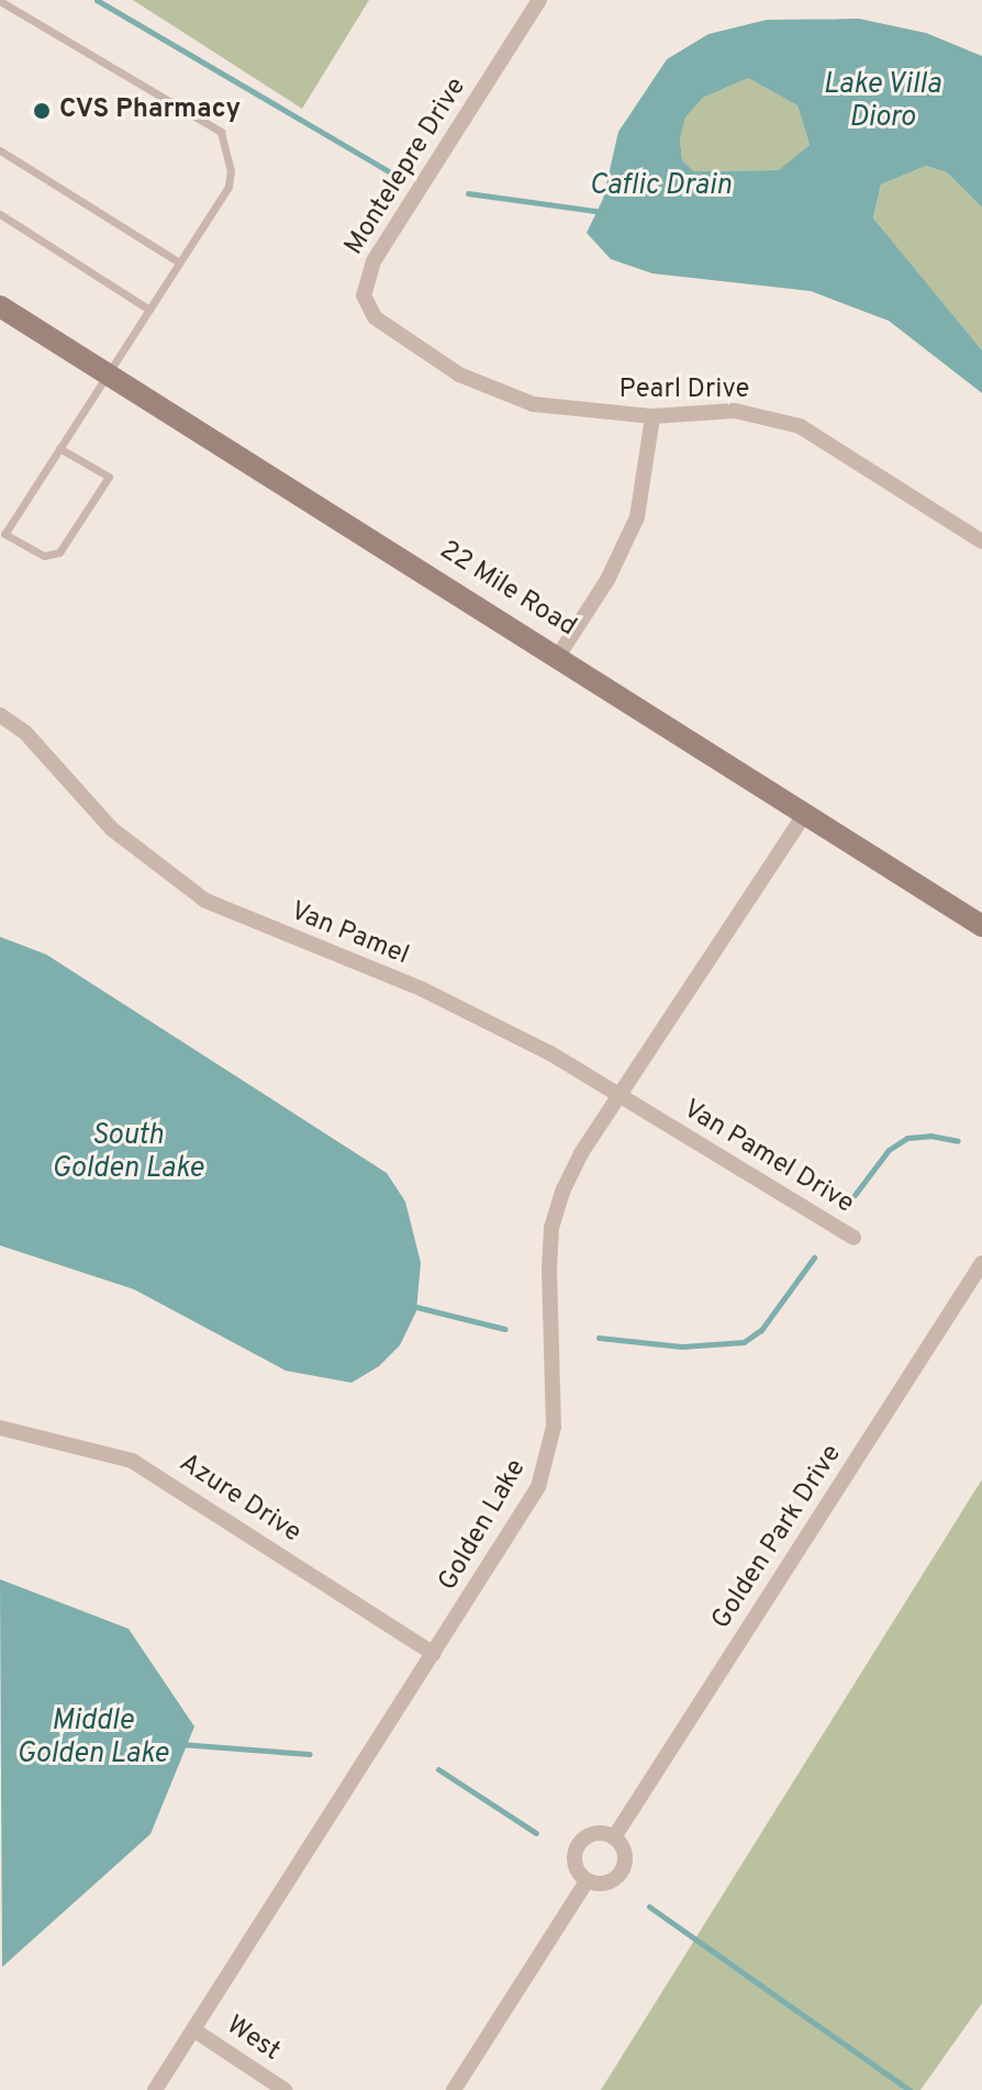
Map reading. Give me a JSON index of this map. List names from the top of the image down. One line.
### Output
{"streets":{"street":["Montelepre Drive","Pearl Drive","22 Mile Road","Van Pamel","Van Pamel Drive","Azure Drive","Golden Lake","Golden Park Drive","West"]},"crossings":[["Montelepre Drive","Pearl Drive"],["22 Mile Road","Golden Lake"],["Van Pamel","Van Pamel Drive"],["Van Pamel","Golden Lake"],["Azure Drive","Golden Lake"],["Golden Lake","West"]],"water":["Lake Villa Dioro","Caflic Drain","South Golden Lake","Middle Golden Lake"],"places":["CVS Pharmacy"]}
